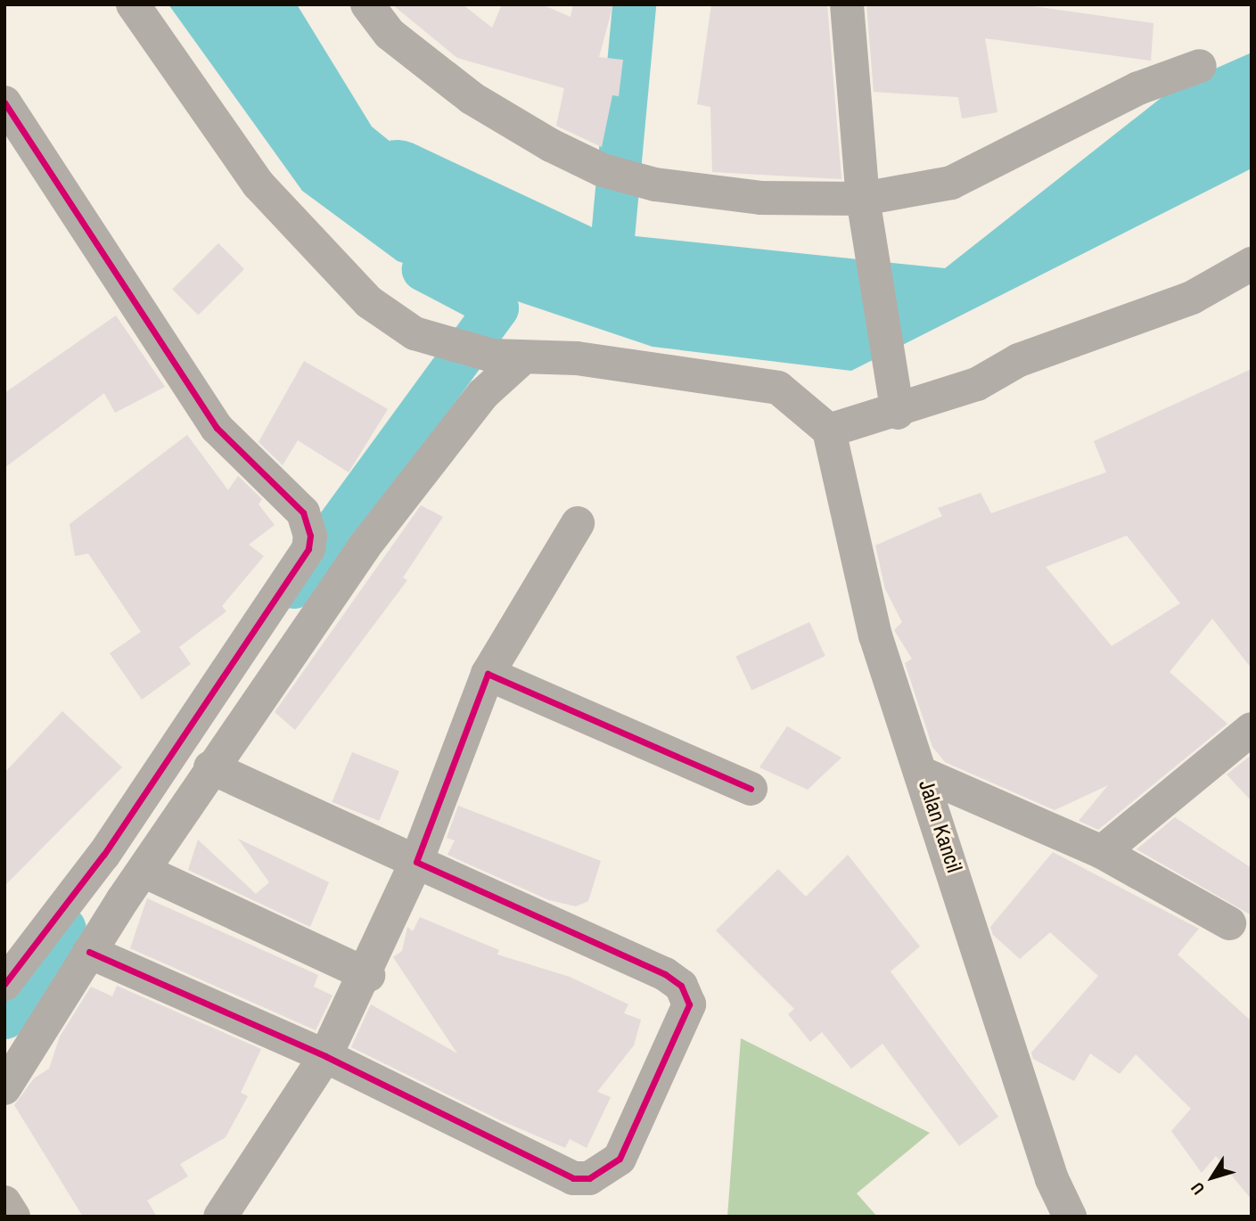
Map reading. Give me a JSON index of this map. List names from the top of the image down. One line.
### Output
{"streets":{"street":["Jalan Kancil"]},"north":"bottom left"}
